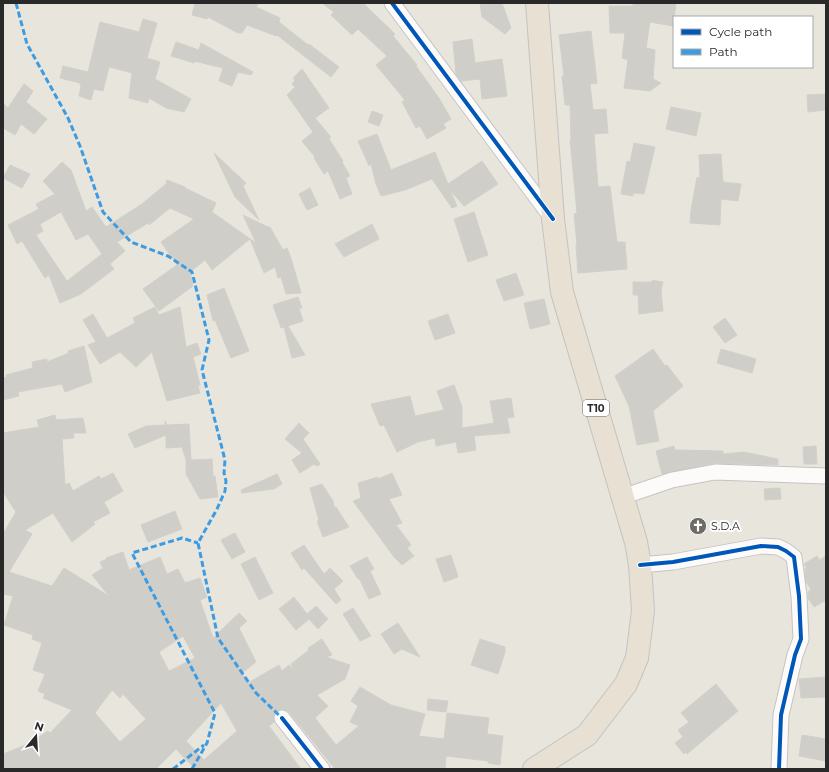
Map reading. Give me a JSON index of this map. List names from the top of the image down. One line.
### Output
{"streets":{"highway":["T10"]},"places":{"church":["S.D.A"]},"legend":["Cycle path","Path"],"north":"top"}
